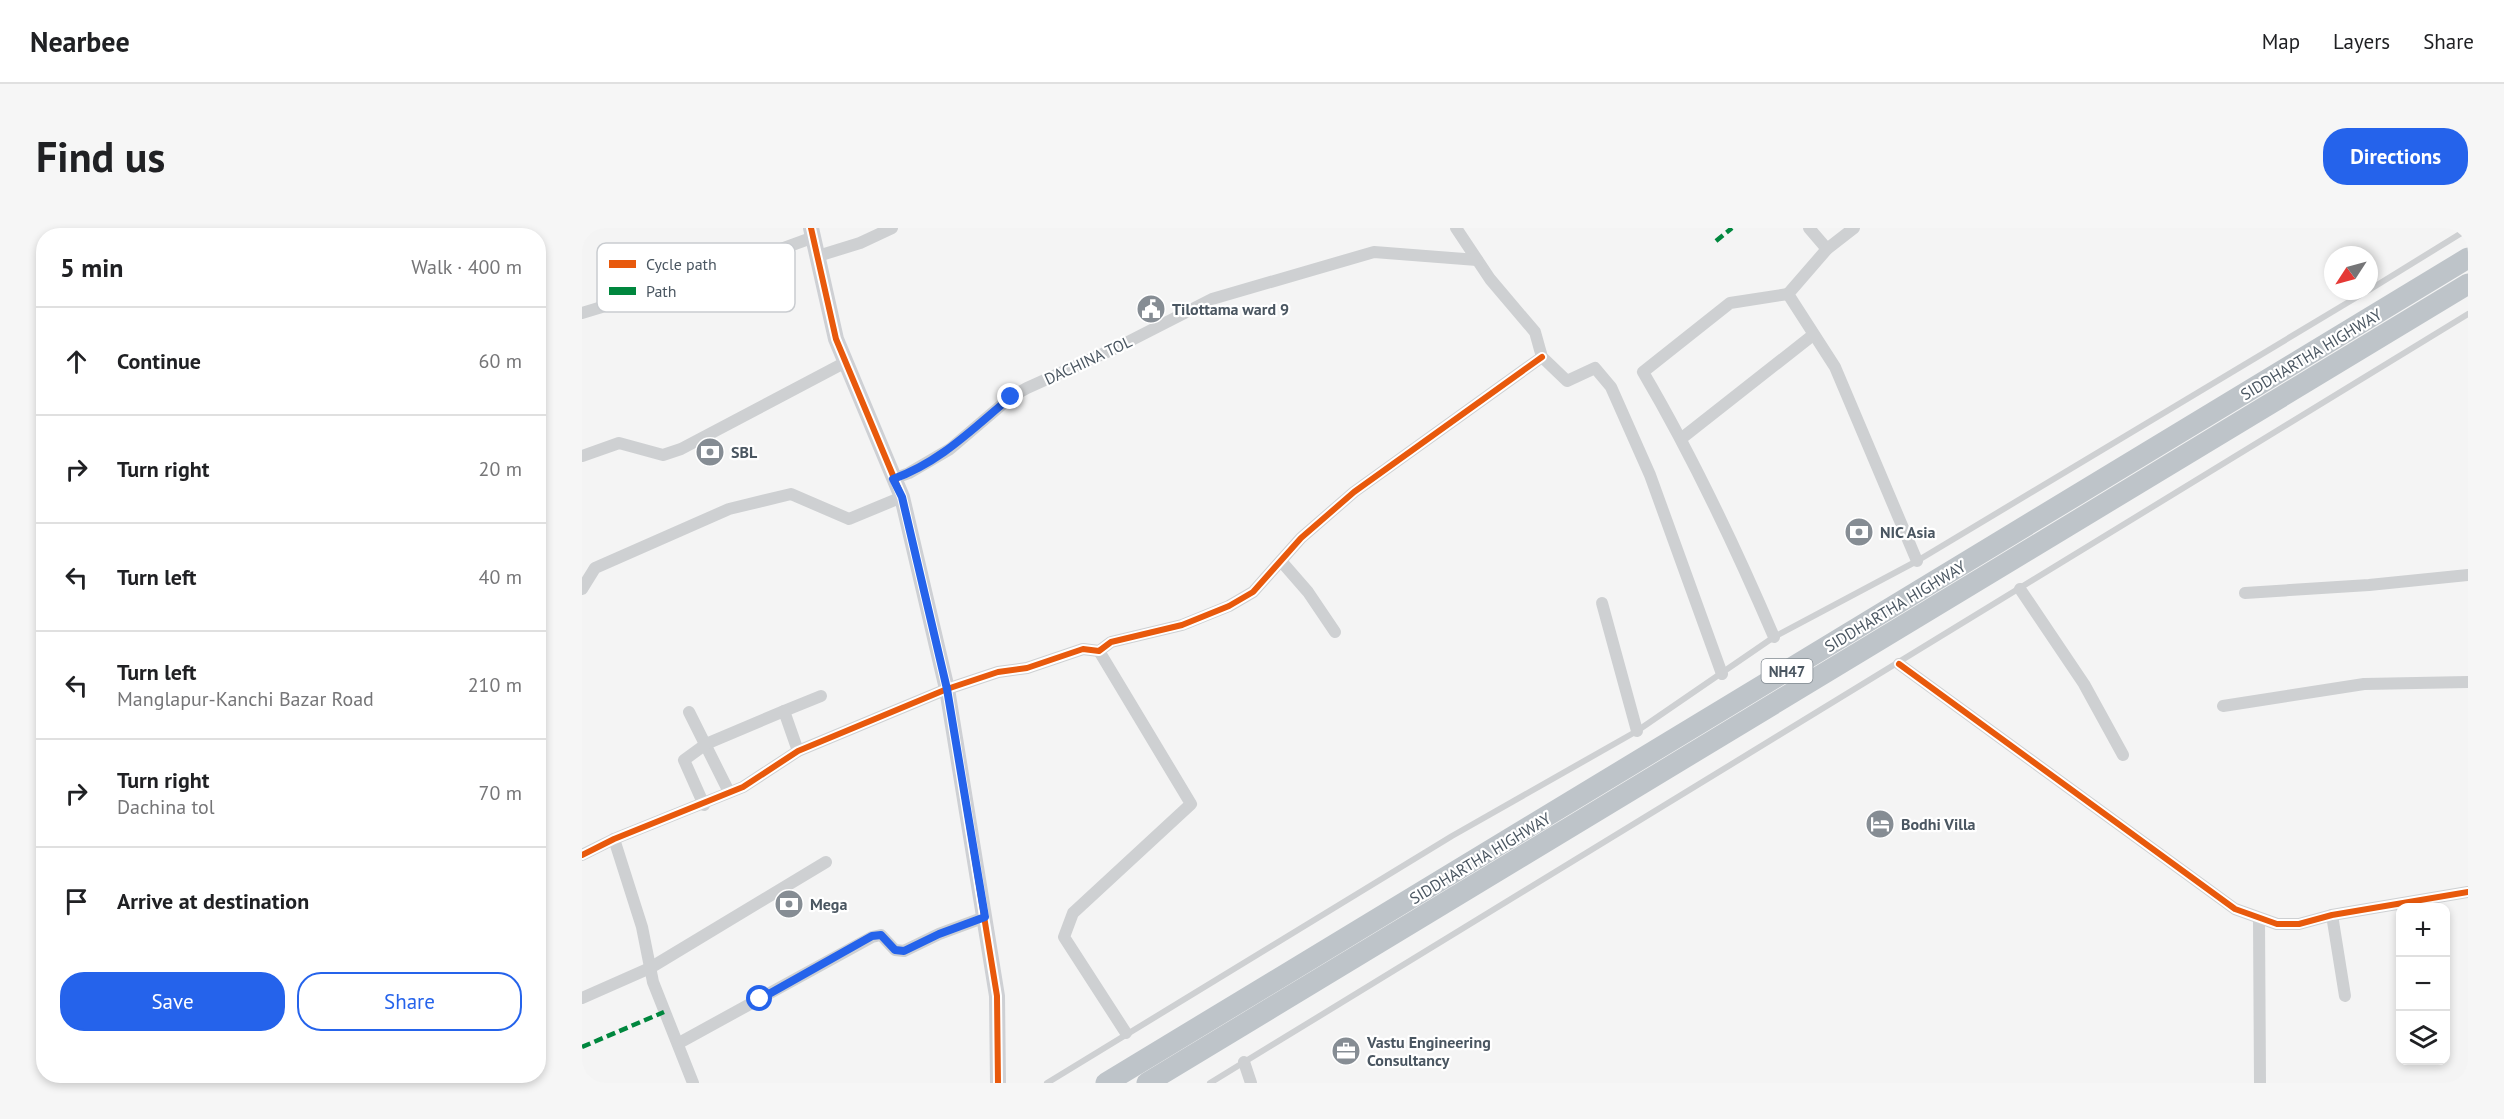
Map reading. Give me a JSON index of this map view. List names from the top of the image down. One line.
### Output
{"streets":{"highway":["SIDDHARTHA HIGHWAY","NH47"],"street":["DACHINA TOL"]},"places":{"public building":["Tilottama ward 9"],"bank":["SBL","NIC Asia","Mega"],"hotel":["Bodhi Villa"],"office":["Vastu Engineering Consultancy"]},"legend":["Cycle path","Path"],"north":"bottom left","page":{"header":"Nearbee","nav":["Map","Layers","Share"],"buttons":["Directions",["Save","Share"]],"title":"Find us","heading":["5 min","Walk · 400 m"],"list":[["Continue","60 m"],["Turn right","20 m"],["Turn left","40 m"],["Turn left","Manglapur-Kanchi Bazar Road","210 m"],["Turn right","Dachina tol","70 m"],"Arrive at destination"],"map_buttons":["+","−"]}}
